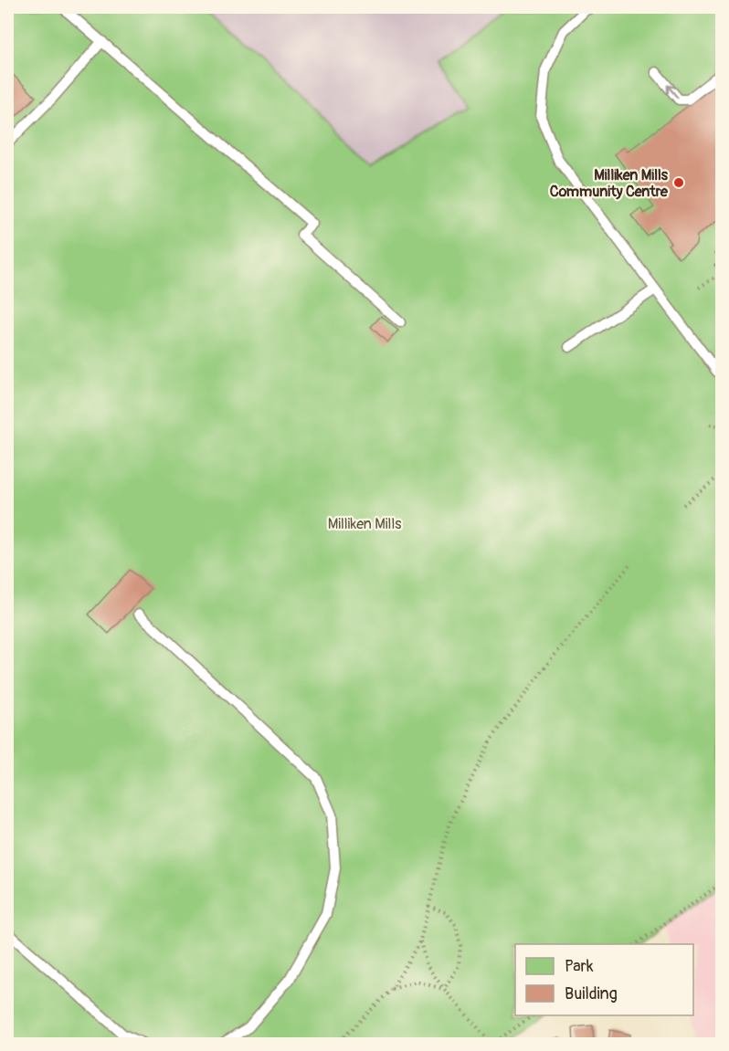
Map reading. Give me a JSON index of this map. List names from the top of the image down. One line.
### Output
{"parks":["Milliken Mills"],"places":["Milliken Mills Community Centre"],"legend":["Park","Building"]}
